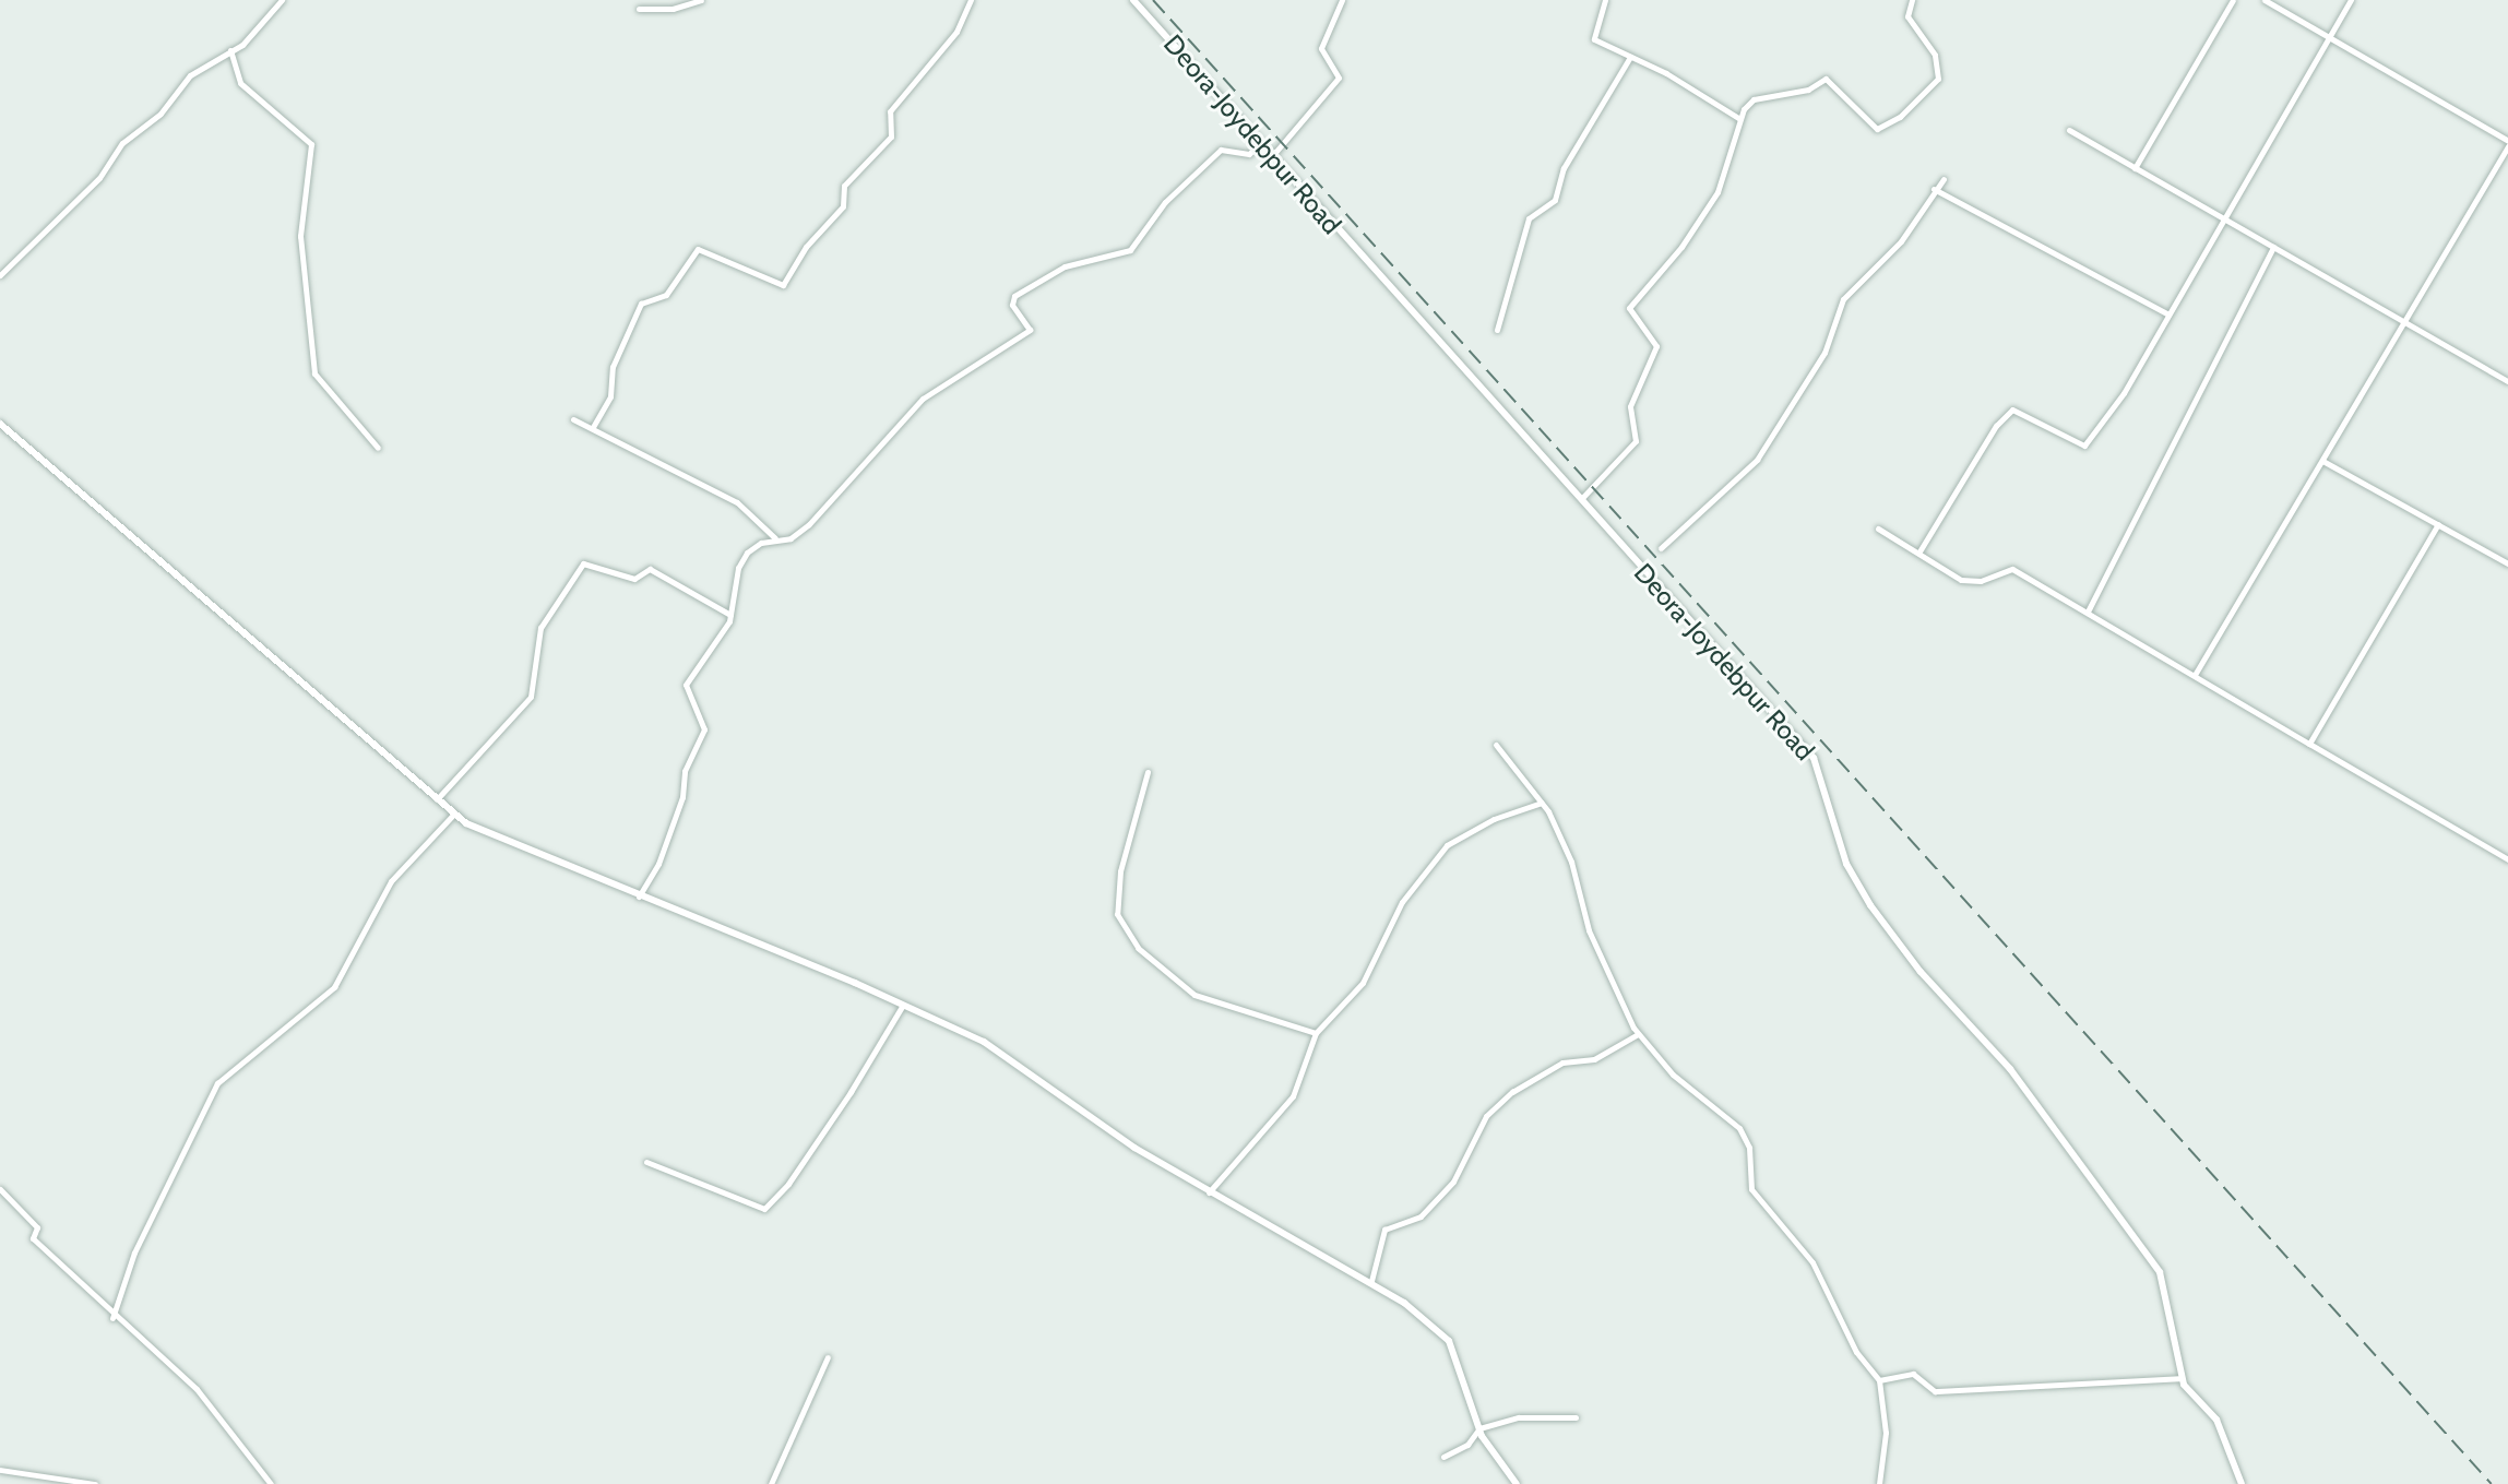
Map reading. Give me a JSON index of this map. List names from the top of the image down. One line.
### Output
{"streets":{"street":["Deora-Joydebpur Road"]}}
